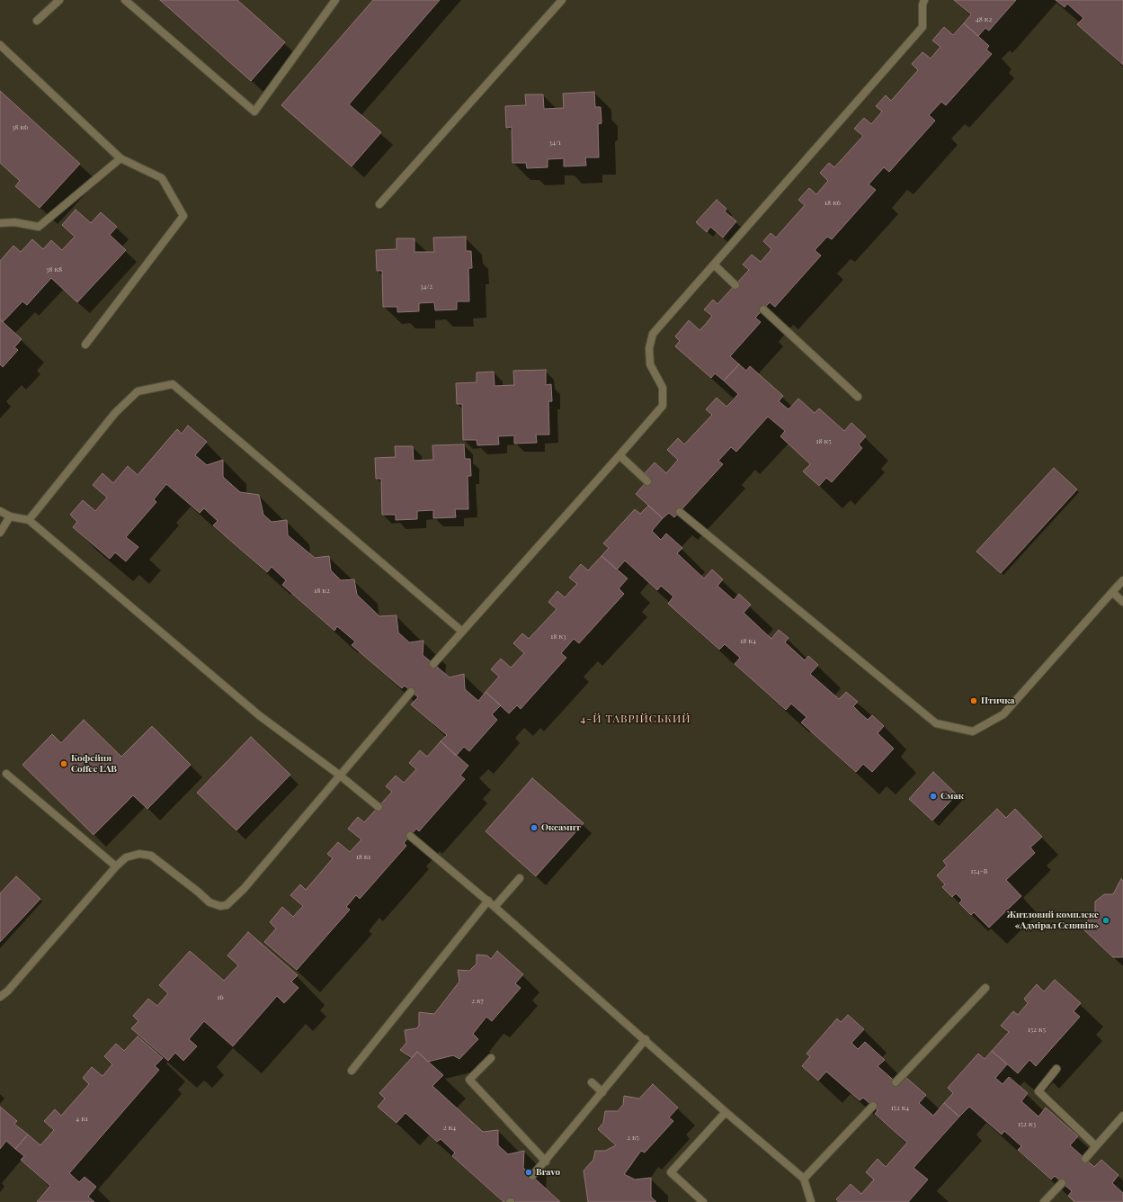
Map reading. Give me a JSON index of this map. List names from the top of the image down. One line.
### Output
{"districts":["4-Й ТАВРІЙСЬКИЙ"],"places":["Птичка","Кофейня Coffee LAB","Смак","Оксамит","Житловий комплекс «Адмірал Сенявін»","Bravo"],"house_numbers":["48 к2","38 к6","34/1","18 к6","38 к8","34/2","18 к5","18 к2","18 к3","18 к4","18 к1","154-Б","16","2 к7","152 к5","152 к4","4 к1","152 к3","2 к4","2 к5"]}
